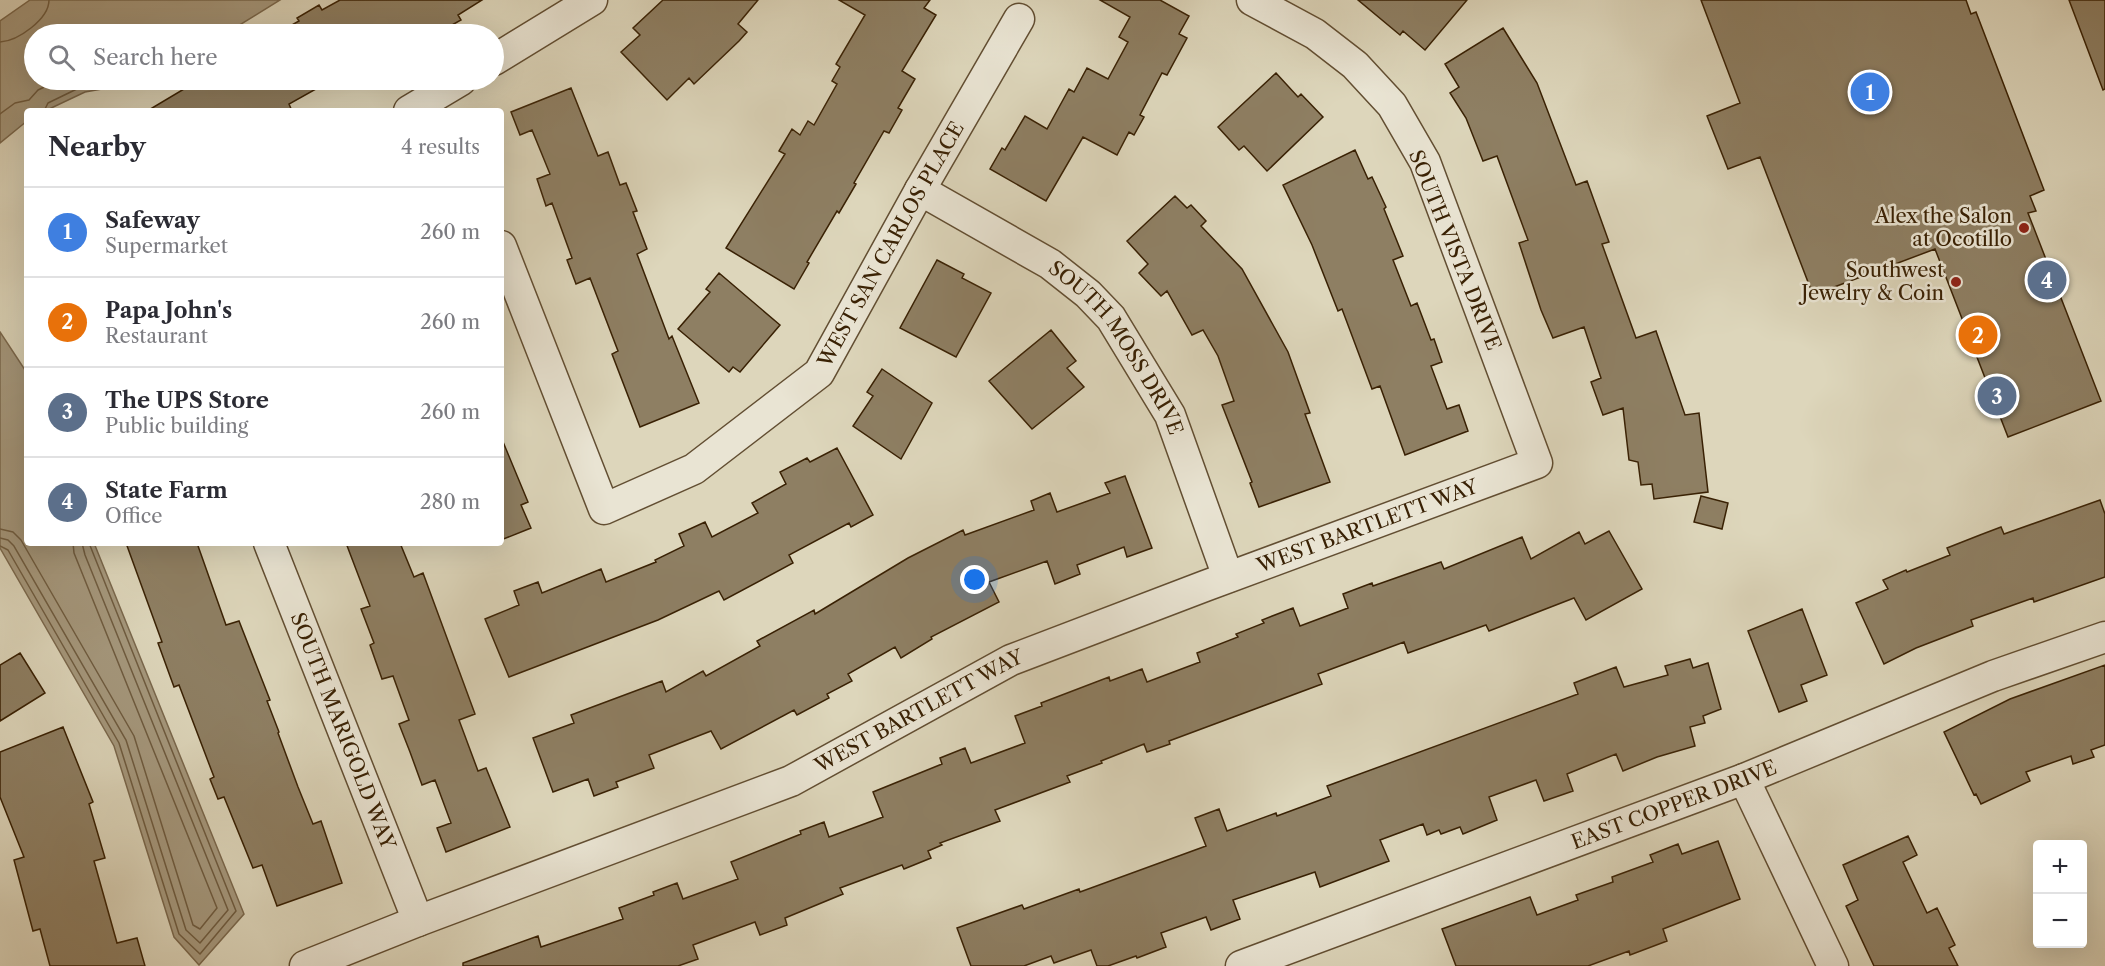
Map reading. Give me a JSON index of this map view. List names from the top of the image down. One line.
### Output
{"streets":{"street":["WEST SAN CARLOS PLACE","SOUTH VISTA DRIVE","SOUTH MOSS DRIVE","WEST BARTLETT WAY","SOUTH MARIGOLD WAY","EAST COPPER DRIVE"]},"crossings":[["WEST SAN CARLOS PLACE","SOUTH MOSS DRIVE"],["SOUTH VISTA DRIVE","WEST BARTLETT WAY"],["SOUTH MOSS DRIVE","WEST BARTLETT WAY"],["WEST BARTLETT WAY","SOUTH MARIGOLD WAY"]],"places":["Alex the Salon at Ocotillo","Southwest Jewelry & Coin"],"page":{"search":"Search here","pins":["1","4","2","3"],"heading":["Nearby","4 results"],"list":[{"mark":"1","name":"Safeway","note":"Supermarket","value":"260 m"},{"mark":"2","name":"Papa John's","note":"Restaurant","value":"260 m"},{"mark":"3","name":"The UPS Store","note":"Public building","value":"260 m"},{"mark":"4","name":"State Farm","note":"Office","value":"280 m"}],"map_buttons":["+","−"]}}
